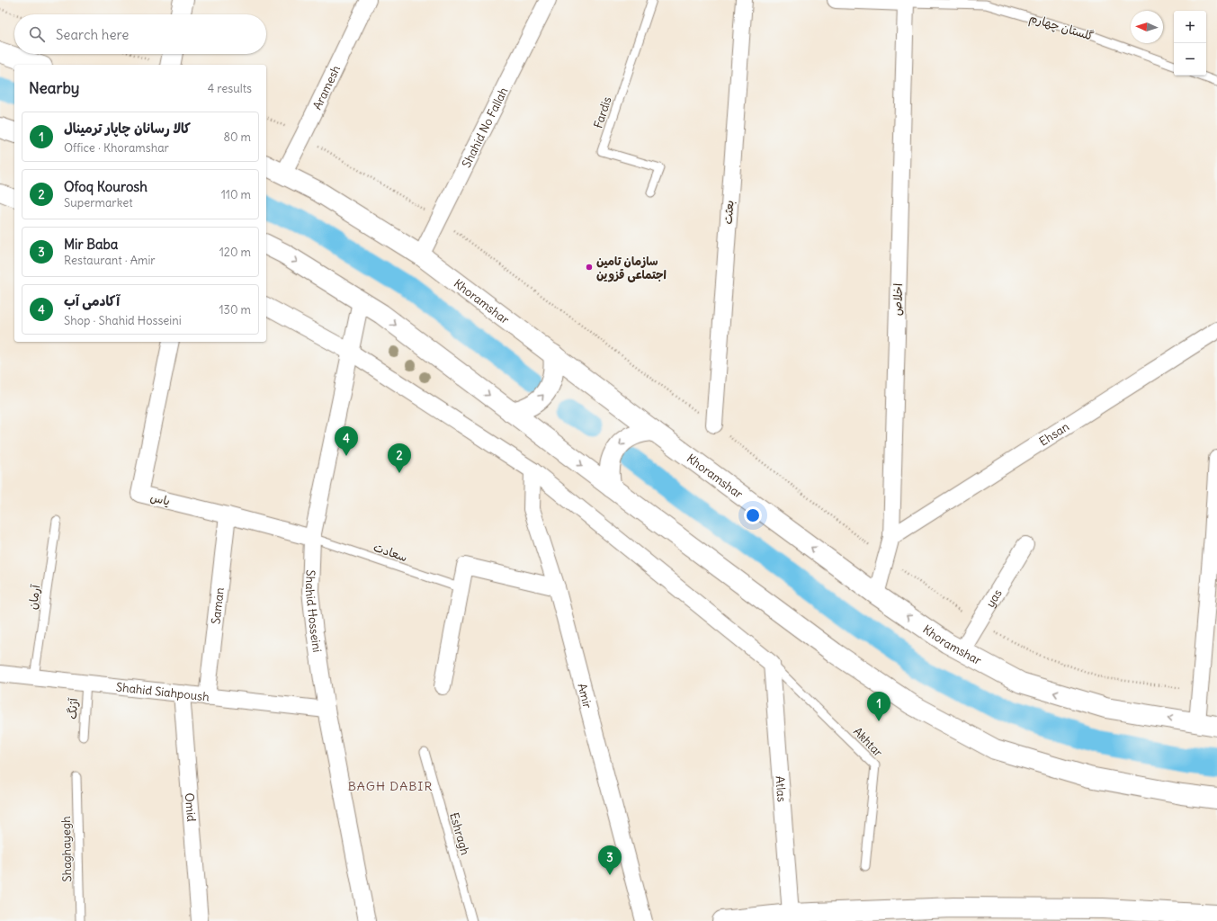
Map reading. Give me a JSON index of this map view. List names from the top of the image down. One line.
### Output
{"streets":{"main road":["Khoramshar"],"street":["گلستان چهارم","Aramesh","Shahid No Fallah","بعثت","اخلاص","Ehsan","یاس","yas","Saman","Shahid Hosseini","Shahid Siahpoush","Amir","Atlas","Omid"],"lane":["Fardis","سعادت","آرمان","آژنگ","Akhtar","Eshragh","Shaghayegh"]},"crossings":[["گلستان چهارم","اخلاص"],["Aramesh","Khoramshar"],["Shahid No Fallah","Khoramshar"],["اخلاص","Khoramshar"],["اخلاص","Ehsan"],["Khoramshar","yas"],["یاس","سعادت"],["یاس","Saman"],["یاس","Shahid Hosseini"],["سعادت","Shahid Hosseini"],["آرمان","Shahid Siahpoush"],["Saman","Shahid Siahpoush"],["Shahid Hosseini","Shahid Siahpoush"],["Shahid Siahpoush","آژنگ"],["Shahid Siahpoush","Omid"],["Akhtar","Atlas"]],"districts":["BAGH DABIR"],"places":["سازمان تامین اجتماعی قزوین"],"north":"left","page":{"map_buttons":["+","−"],"search":"Search here","heading":["Nearby","4 results"],"list":[{"mark":"1","name":"کالا رسانان چاپار ترمینال","note":"Office · Khoramshar","value":"80 m"},{"mark":"2","name":"Ofoq Kourosh","note":"Supermarket","value":"110 m"},{"mark":"3","name":"Mir Baba","note":"Restaurant · Amir","value":"120 m"},{"mark":"4","name":"آکادمی آب","note":"Shop · Shahid Hosseini","value":"130 m"}],"pins":["4","2","1","3"]}}
